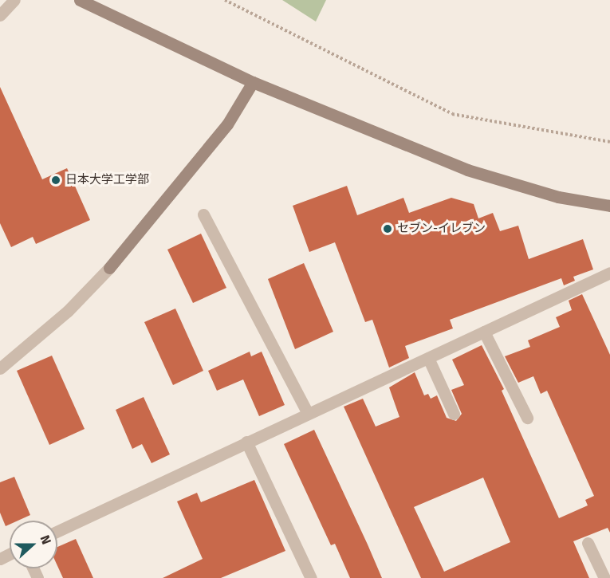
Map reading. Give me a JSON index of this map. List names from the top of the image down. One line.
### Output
{"places":["日本大学工学部","セブン-イレブン"],"north":"right"}
